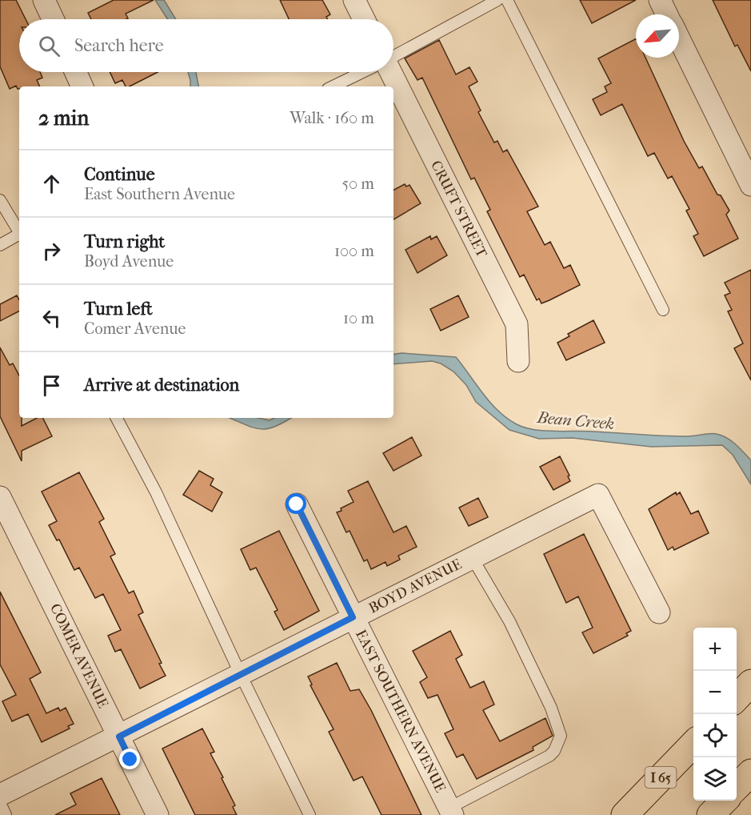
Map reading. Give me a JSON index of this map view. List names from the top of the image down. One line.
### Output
{"streets":{"highway":["I 65"],"street":["CRUFT STREET","BOYD AVENUE","COMER AVENUE","EAST SOUTHERN AVENUE"]},"crossings":[["BOYD AVENUE","COMER AVENUE"],["BOYD AVENUE","EAST SOUTHERN AVENUE"]],"water":["Bean Creek"],"north":"bottom left","page":{"search":"Search here","heading":["2 min","Walk · 160 m"],"list":[["Continue","East Southern Avenue","50 m"],["Turn right","Boyd Avenue","100 m"],["Turn left","Comer Avenue","10 m"],"Arrive at destination"],"map_buttons":["+","−"]}}
